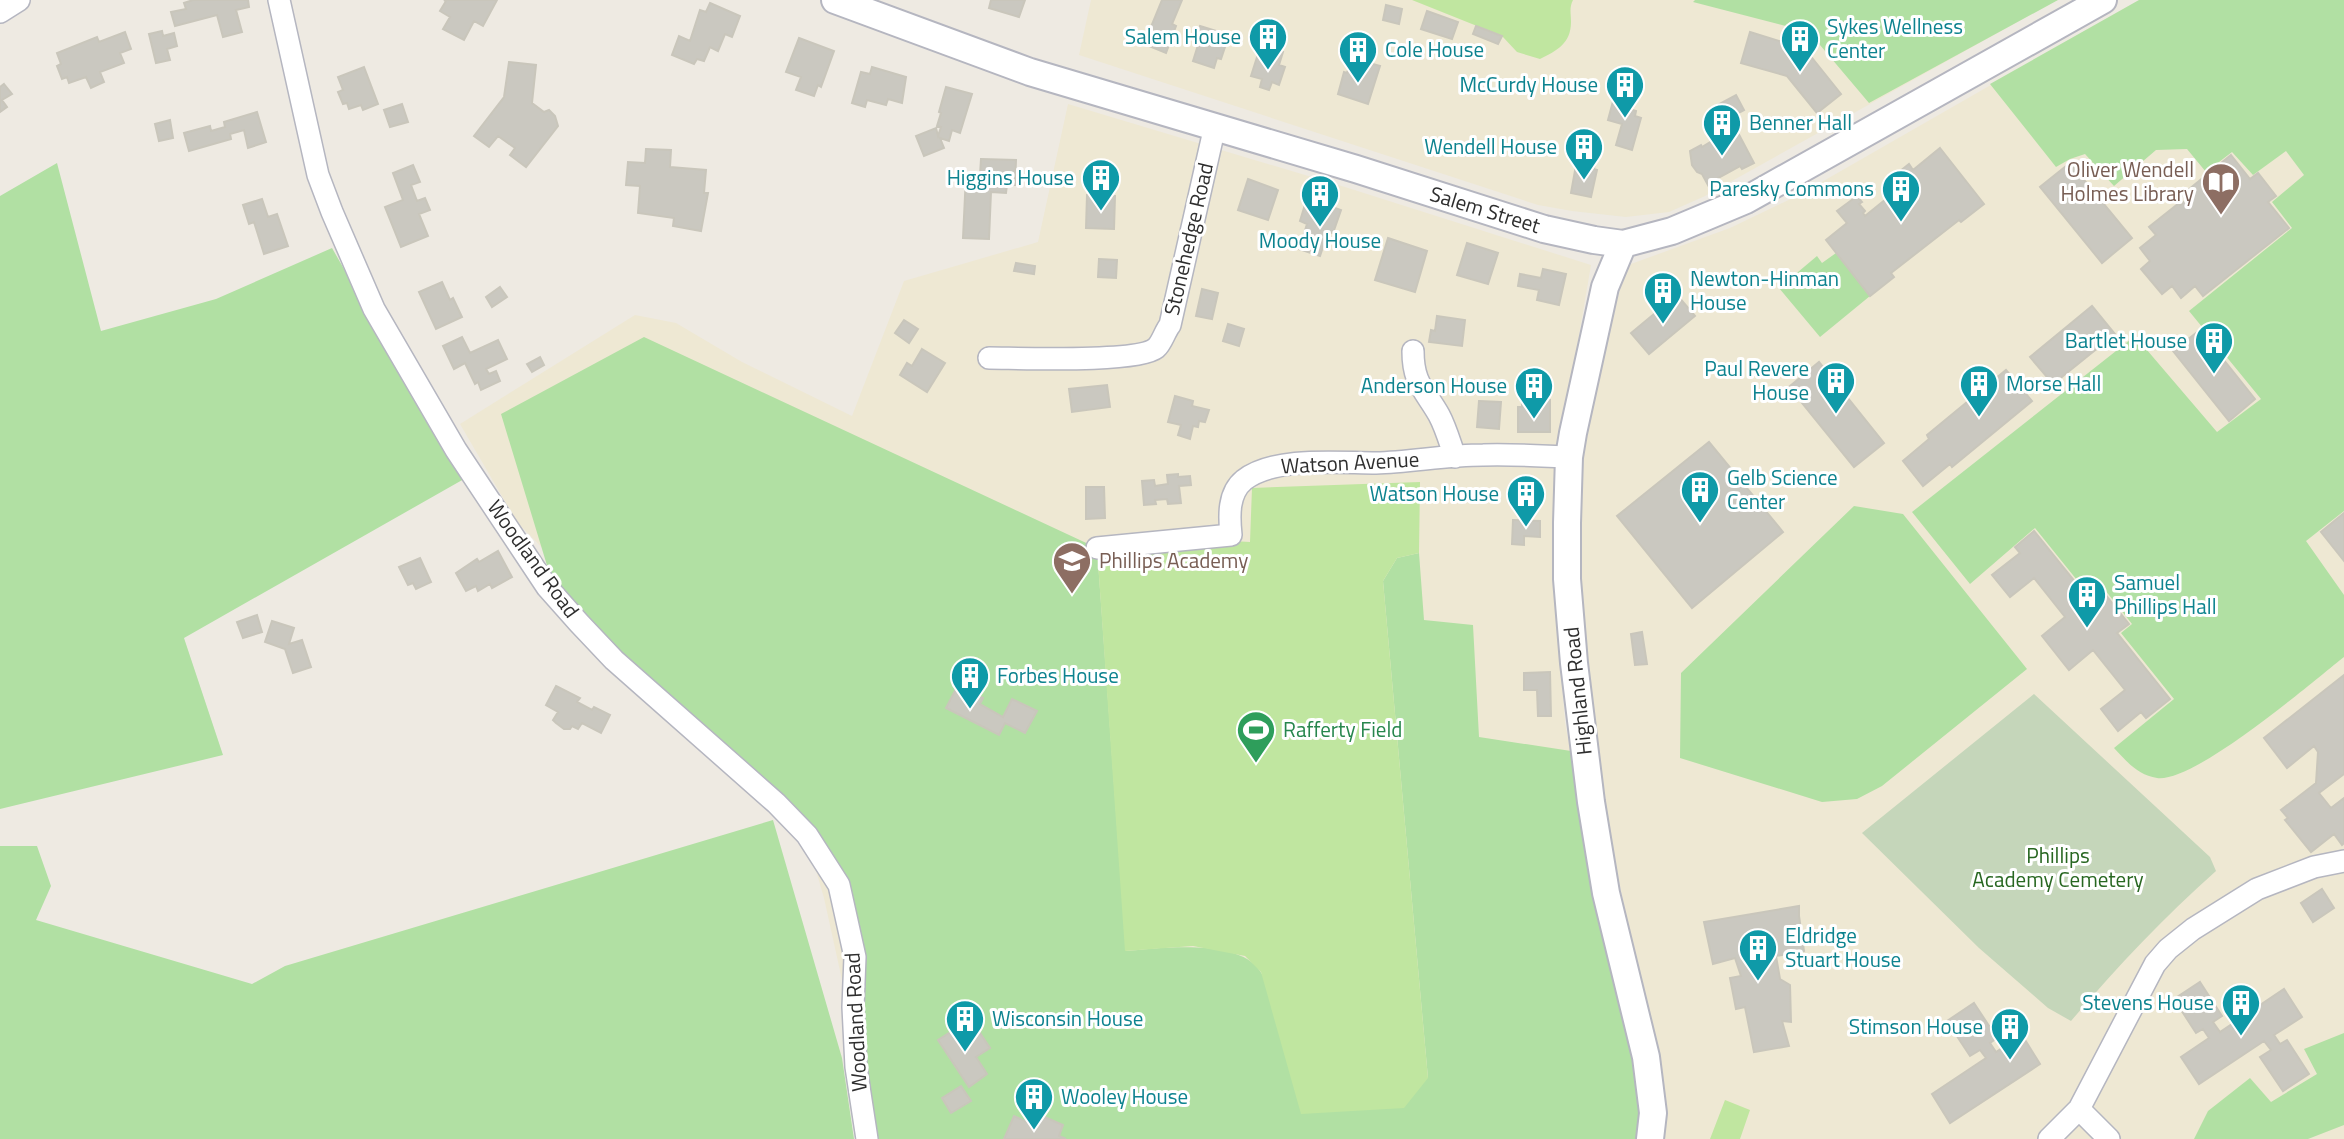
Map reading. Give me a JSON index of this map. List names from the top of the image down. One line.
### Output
{"streets":{"street":["Salem Street","Stonehedge Road","Watson Avenue","Woodland Road","Highland Road"]},"crossings":[["Salem Street","Stonehedge Road"],["Salem Street","Highland Road"],["Watson Avenue","Highland Road"]],"parks":["Phillips Academy Cemetery"],"places":{"building":["Salem House","Sykes Wellness Center","Cole House","McCurdy House","Benner Hall","Wendell House","Higgins House","Paresky Commons","Moody House","Newton-Hinman House","Bartlet House","Paul Revere House","Morse Hall","Anderson House","Gelb Science Center","Watson House","Samuel Phillips Hall","Forbes House","Eldridge Stuart House","Stevens House","Wisconsin House","Stimson House","Wooley House"],"library":["Oliver Wendell Holmes Library"],"school or university":["Phillips Academy"],"sports":["Rafferty Field"]}}
